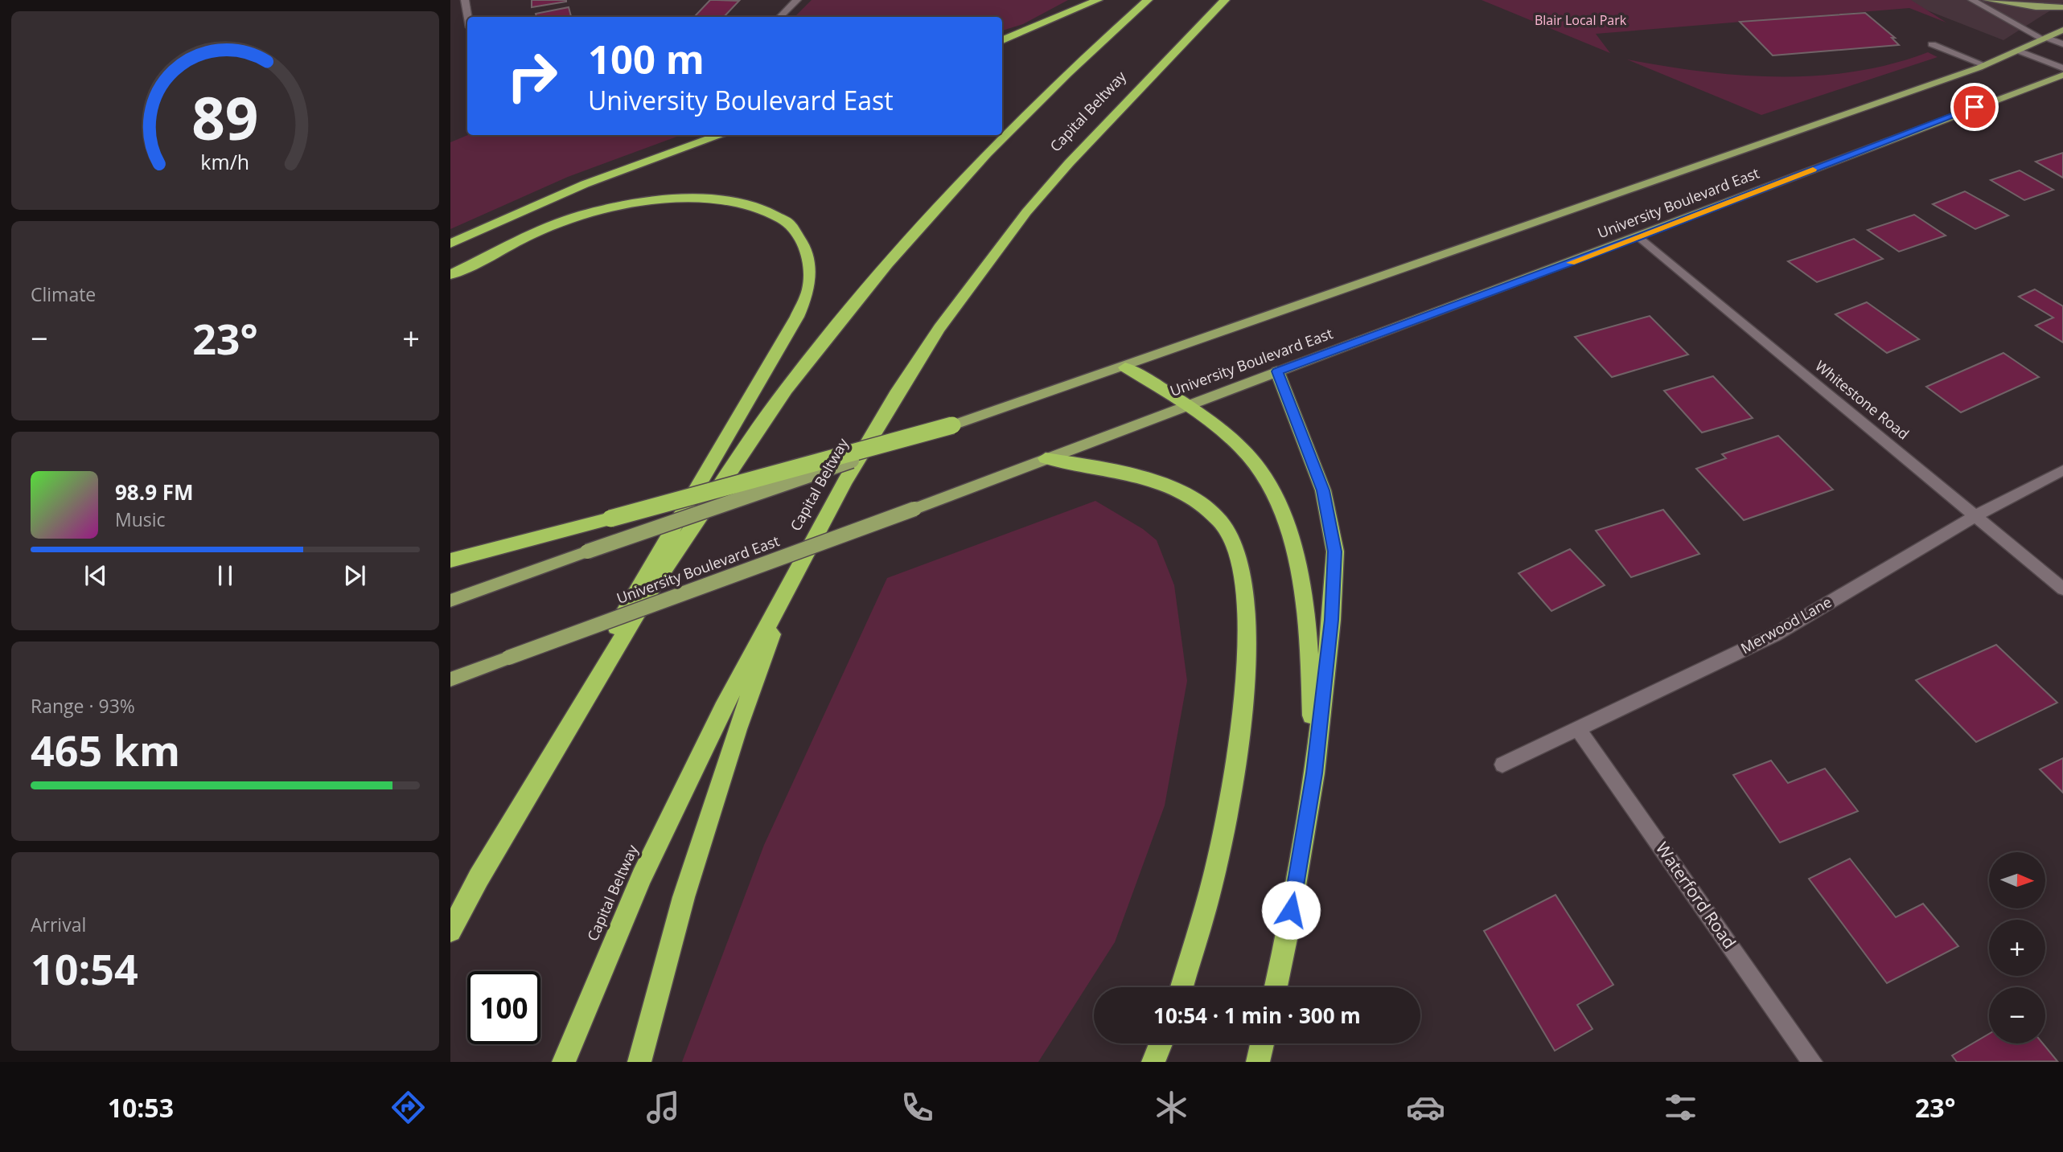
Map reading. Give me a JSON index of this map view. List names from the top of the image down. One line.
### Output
{"streets":{"highway":["Capital Beltway"],"main road":["University Boulevard East"],"street":["Whitestone Road","Merwood Lane","Waterford Road"]},"crossings":[["University Boulevard East","Whitestone Road"],["Whitestone Road","Merwood Lane"],["Merwood Lane","Waterford Road"]],"parks":["Blair Local Park"],"north":"right","page":{"turn":["100 m","University Boulevard East"],"tile":["Climate",["Range · 93%","465 km"],["Arrival","10:54"]],"heat":["−","23°","+"],"song":["98.9 FM","Music"],"map_buttons":["+","−"],"limit":"100","trip":"10:54 · 1 min · 300 m","tabs":["10:53","23°"],"gauge":["89","km/h"]}}
